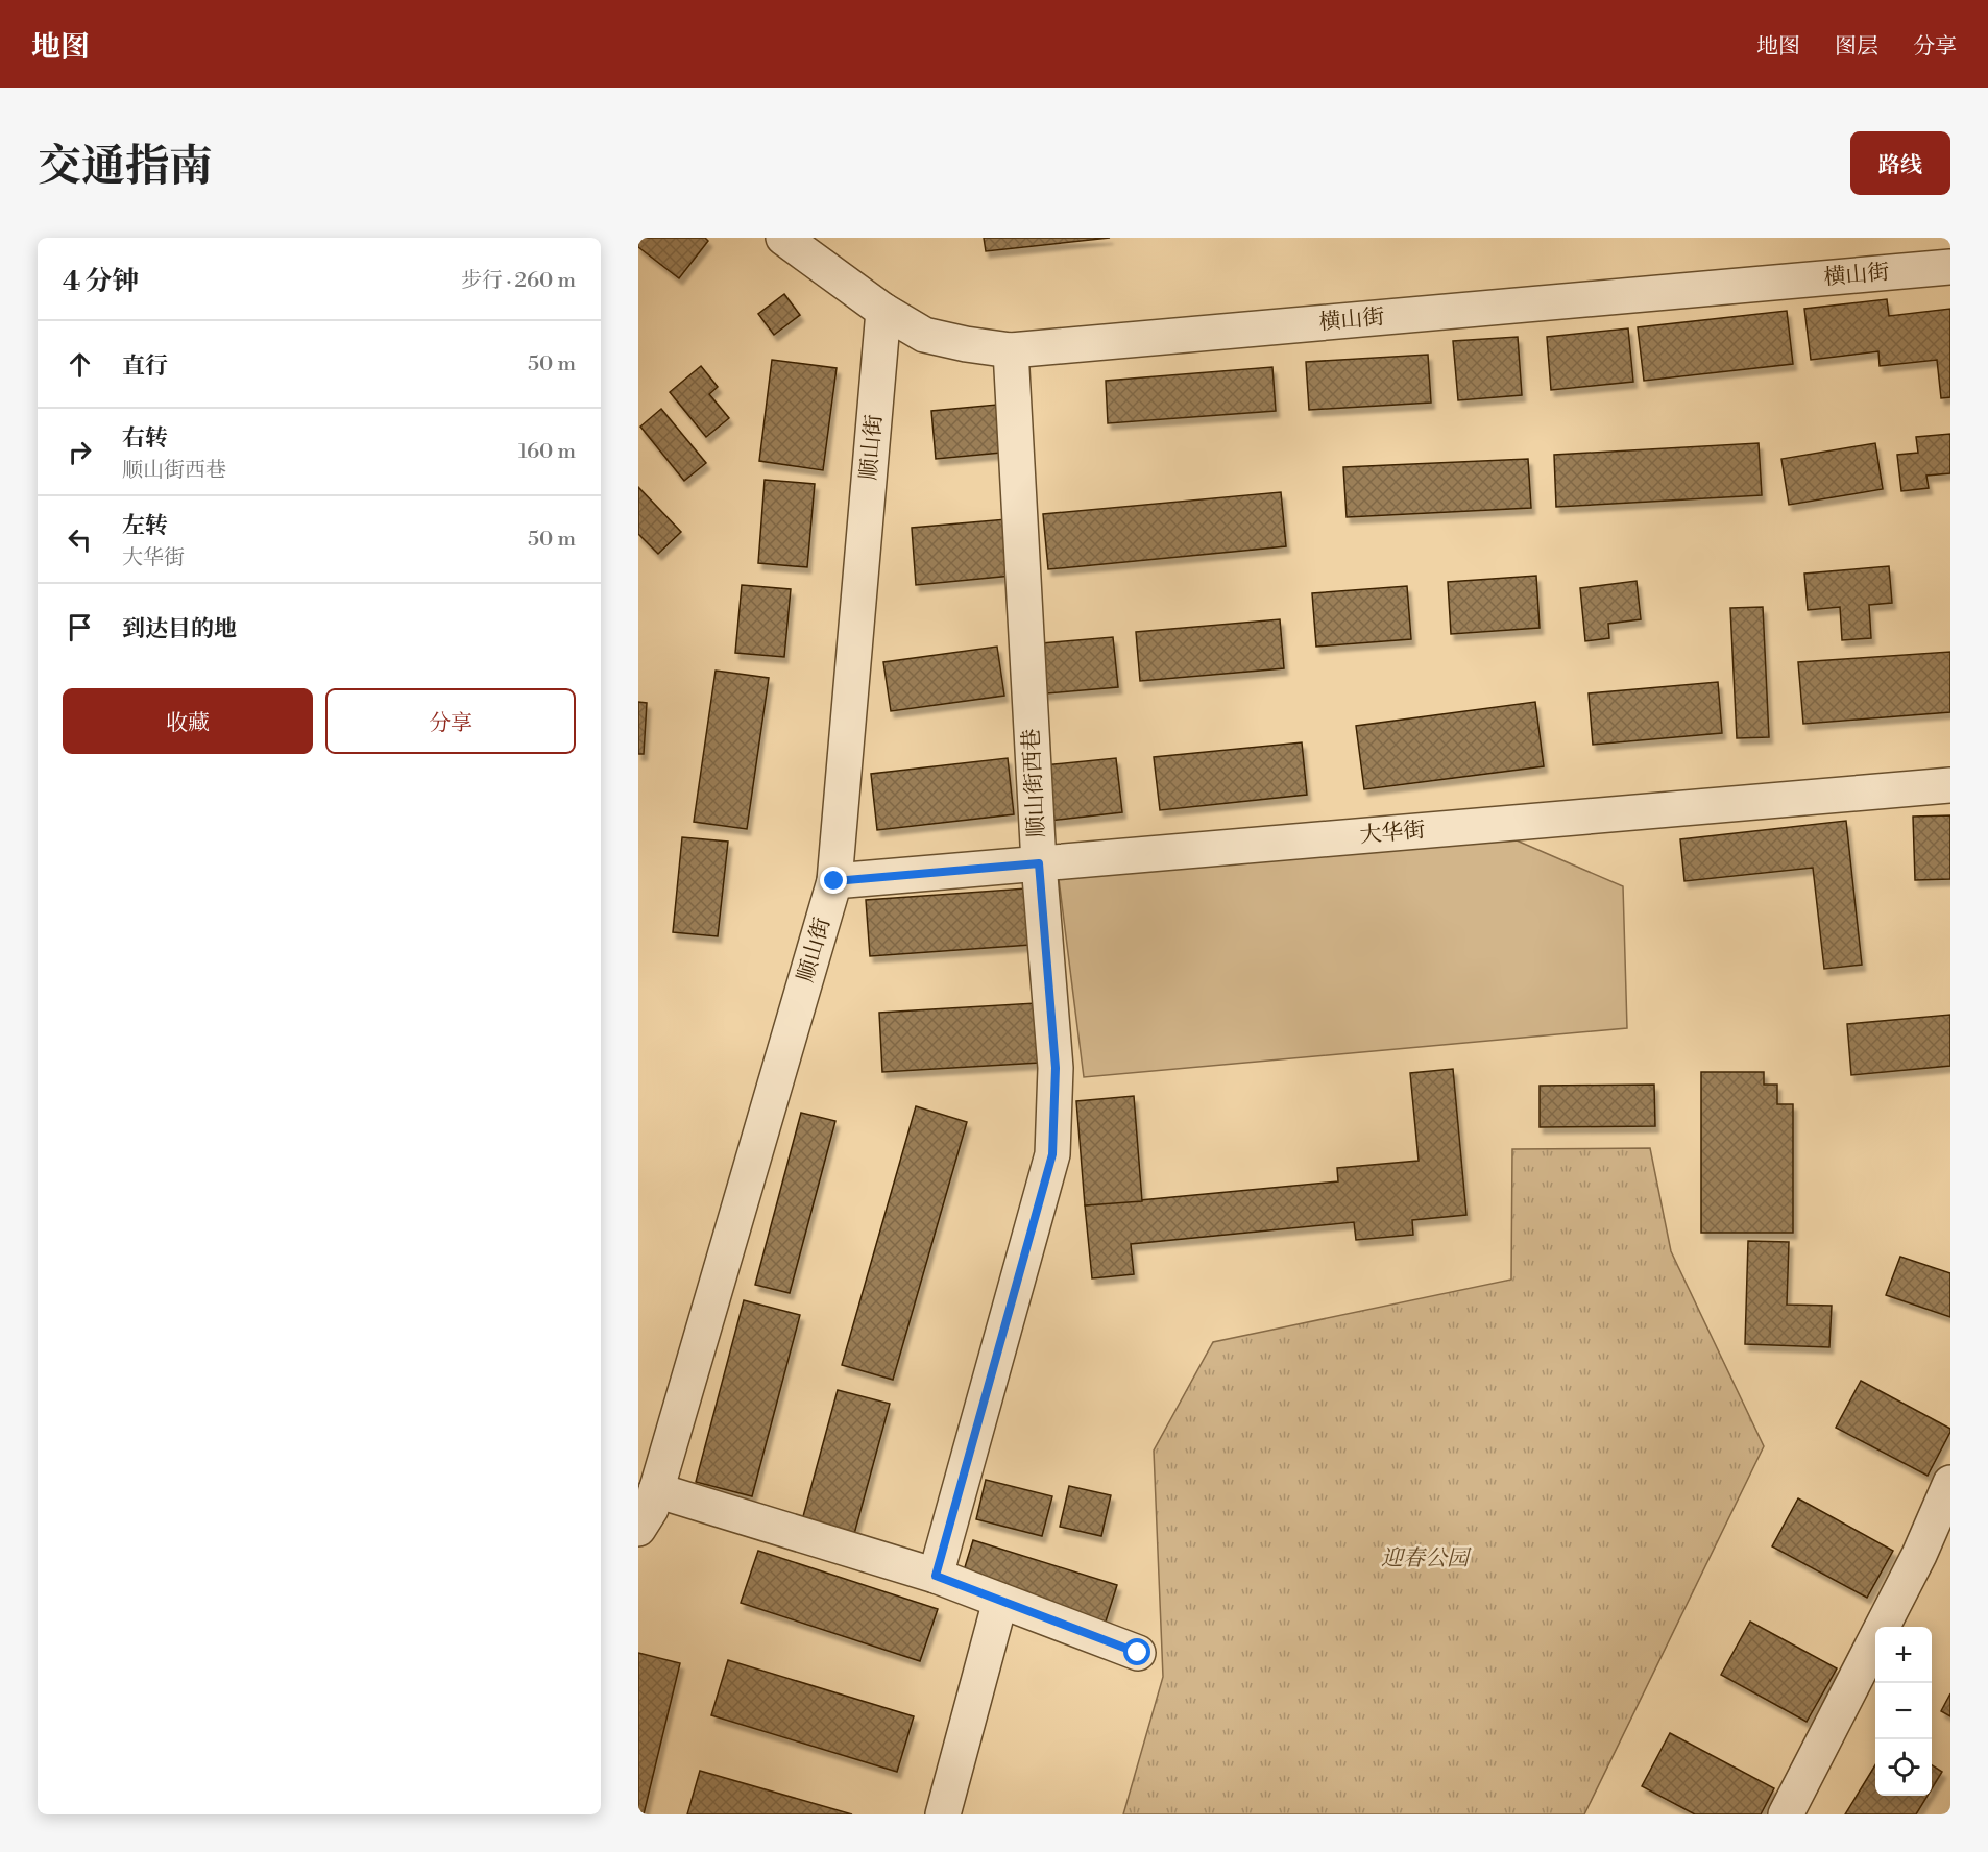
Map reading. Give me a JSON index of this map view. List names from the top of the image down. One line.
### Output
{"streets":{"street":["横山街","顺山街","顺山街西巷","大华街"]},"crossings":[["横山街","顺山街"],["横山街","顺山街西巷"],["顺山街","大华街"],["顺山街西巷","大华街"]],"parks":["迎春公园"],"page":{"header":"地图","nav":["地图","图层","分享"],"title":"交通指南","buttons":["路线",["收藏","分享"]],"heading":["4 分钟","步行 · 260 m"],"list":[["直行","50 m"],["右转","顺山街西巷","160 m"],["左转","大华街","50 m"],"到达目的地"],"map_buttons":["+","−"]}}
